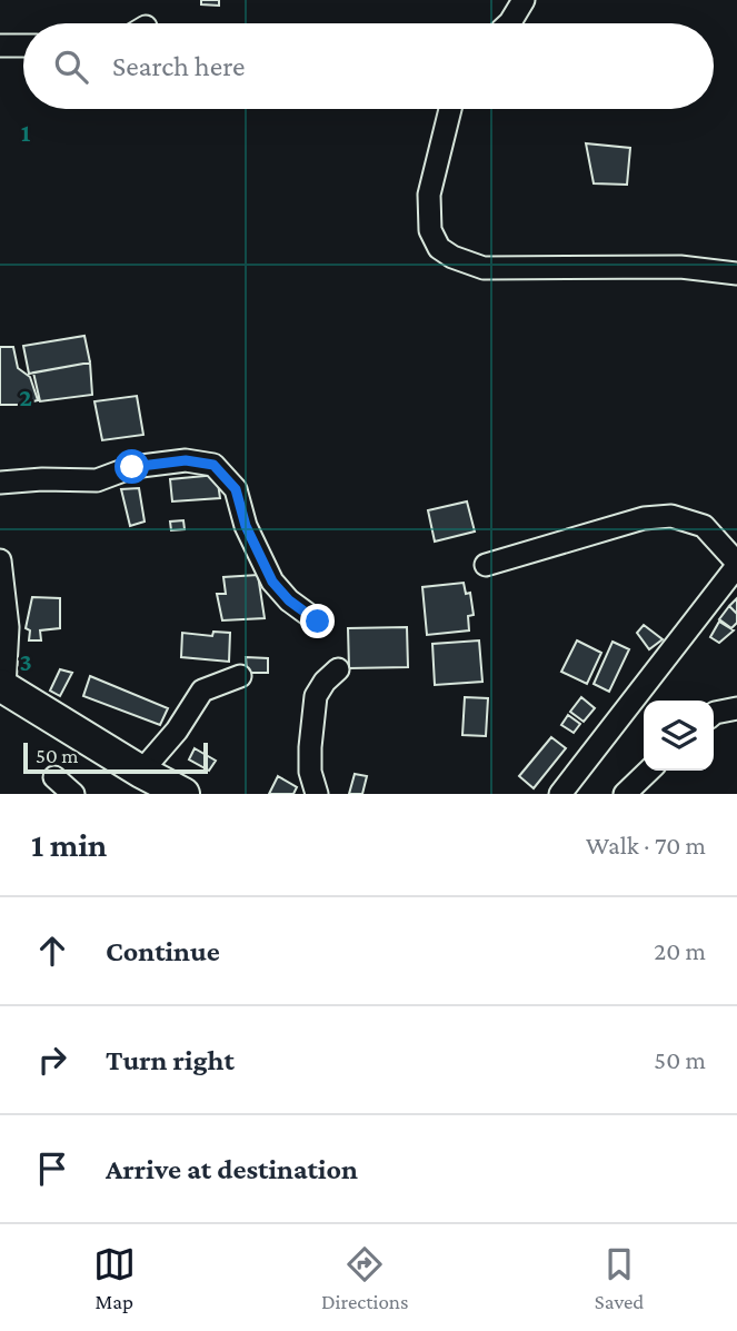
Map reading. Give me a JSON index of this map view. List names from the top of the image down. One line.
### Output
{"scale_bar":"50 m","page":{"search":"Search here","scale":"50 m","heading":["1 min","Walk · 70 m"],"list":[["Continue","20 m"],["Turn right","50 m"],"Arrive at destination"],"nav":["Map","Directions","Saved"]},"grid":{"rows":["1","2","3"]}}
